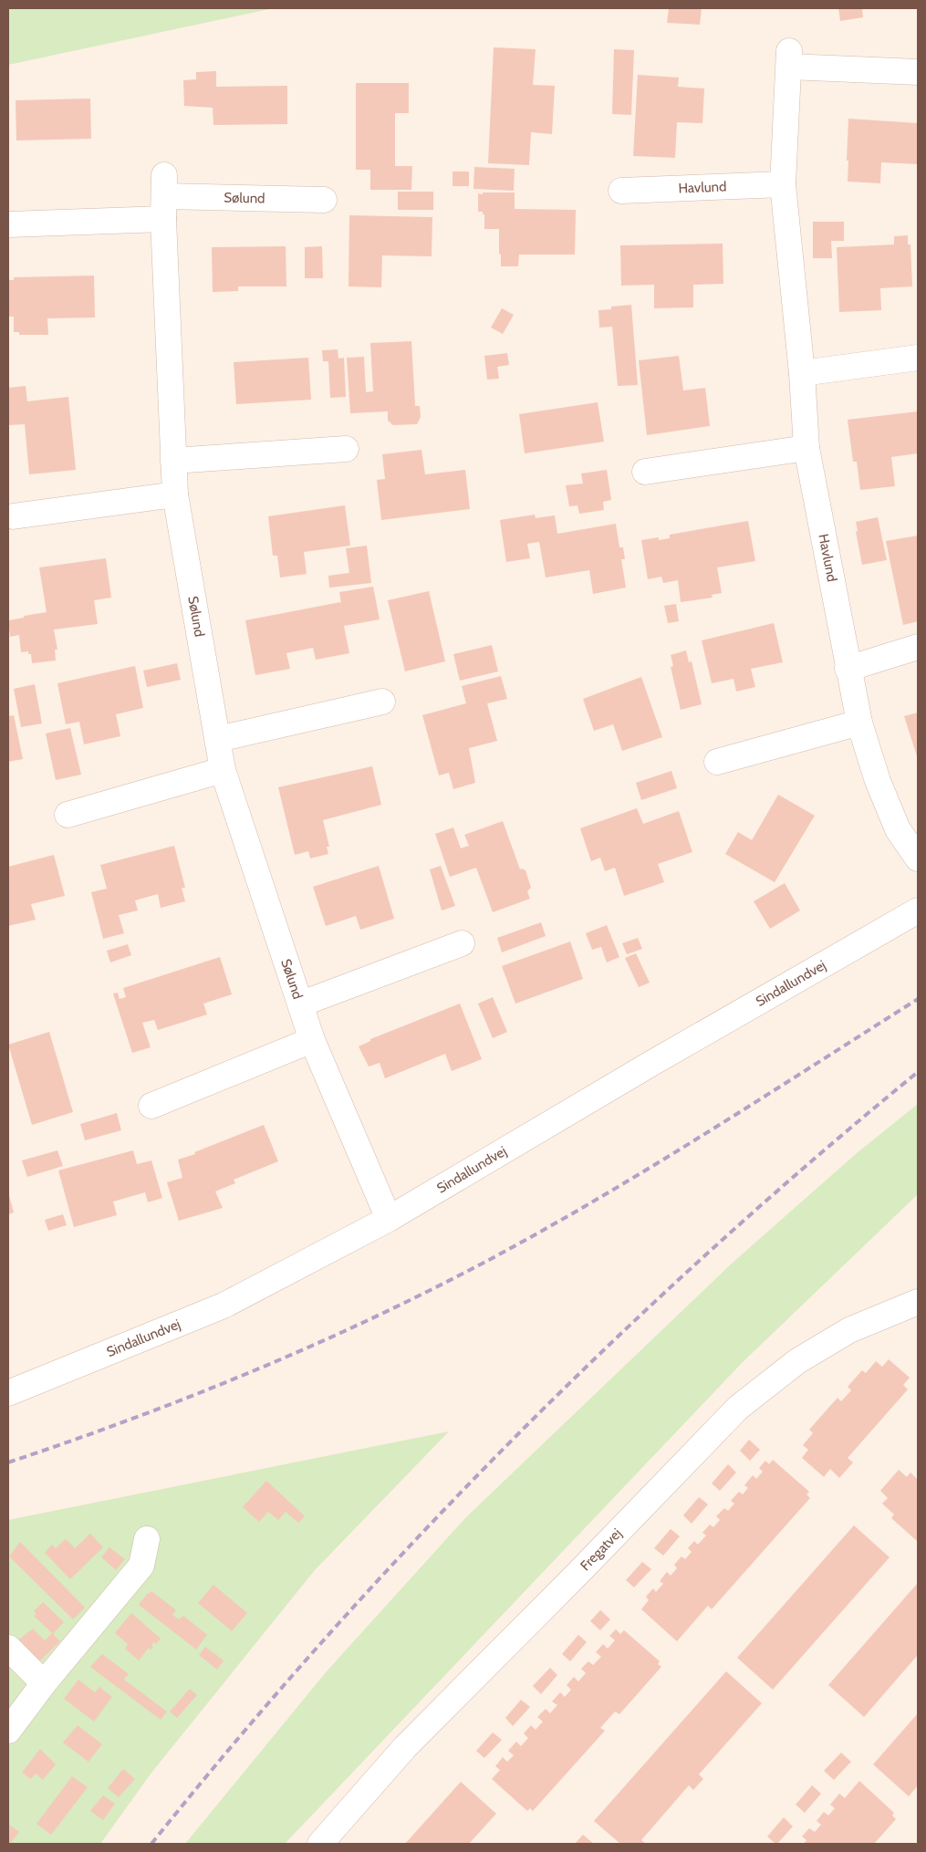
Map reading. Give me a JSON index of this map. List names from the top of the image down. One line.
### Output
{"streets":{"street":["Havlund","Sølund","Sindallundvej","Fregatvej"]},"crossings":[["Sølund","Sindallundvej"]]}
